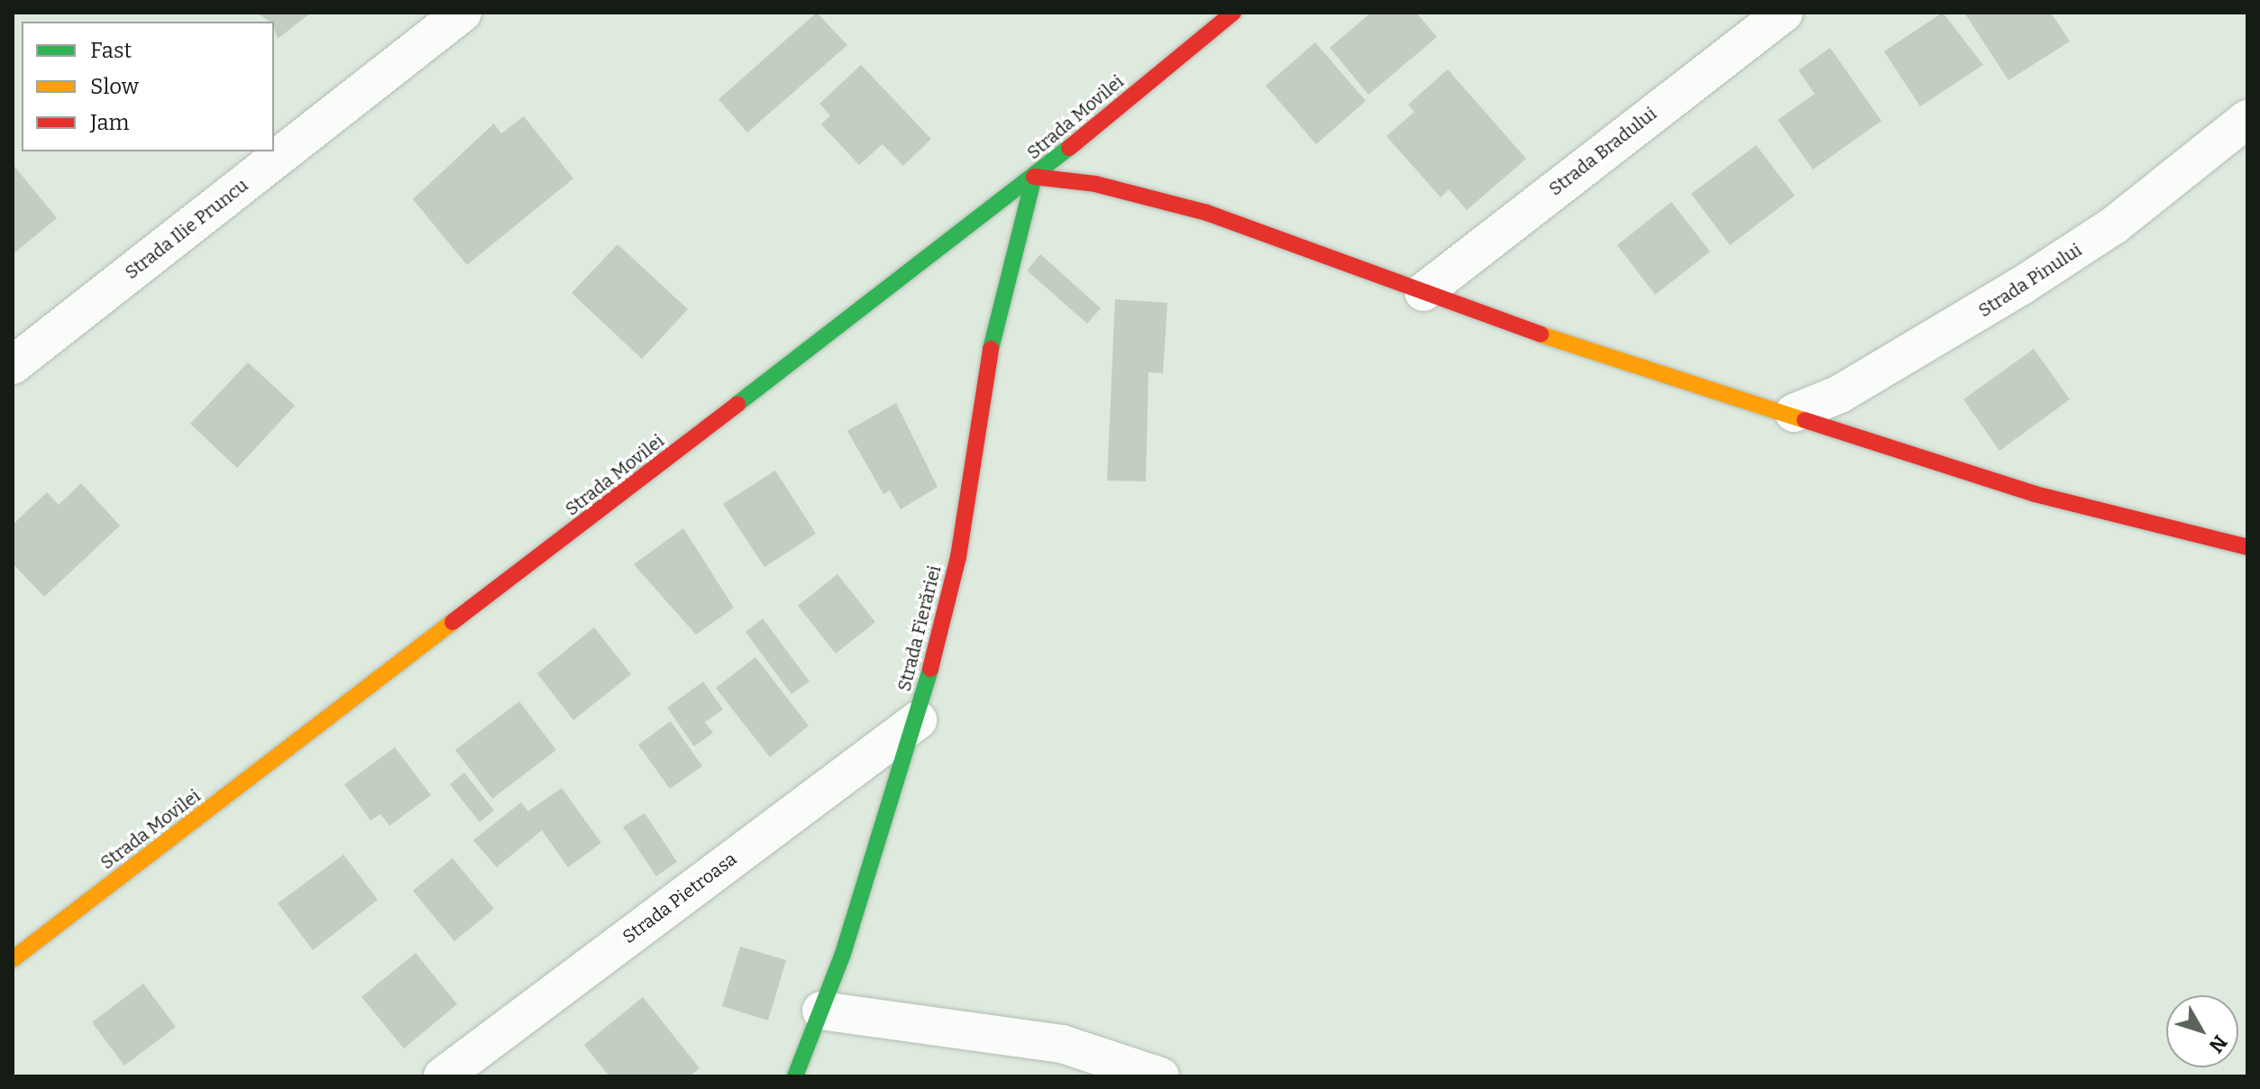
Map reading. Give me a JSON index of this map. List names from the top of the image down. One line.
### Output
{"streets":{"street":["Strada Movilei","Strada Bradului","Strada Ilie Pruncu","Strada Pinului","Strada Fierăriei","Strada Pietroasa"]},"crossings":[["Strada Movilei","Strada Fierăriei"],["Strada Fierăriei","Strada Pietroasa"]],"legend":["Fast","Slow","Jam"],"north":"bottom right"}
